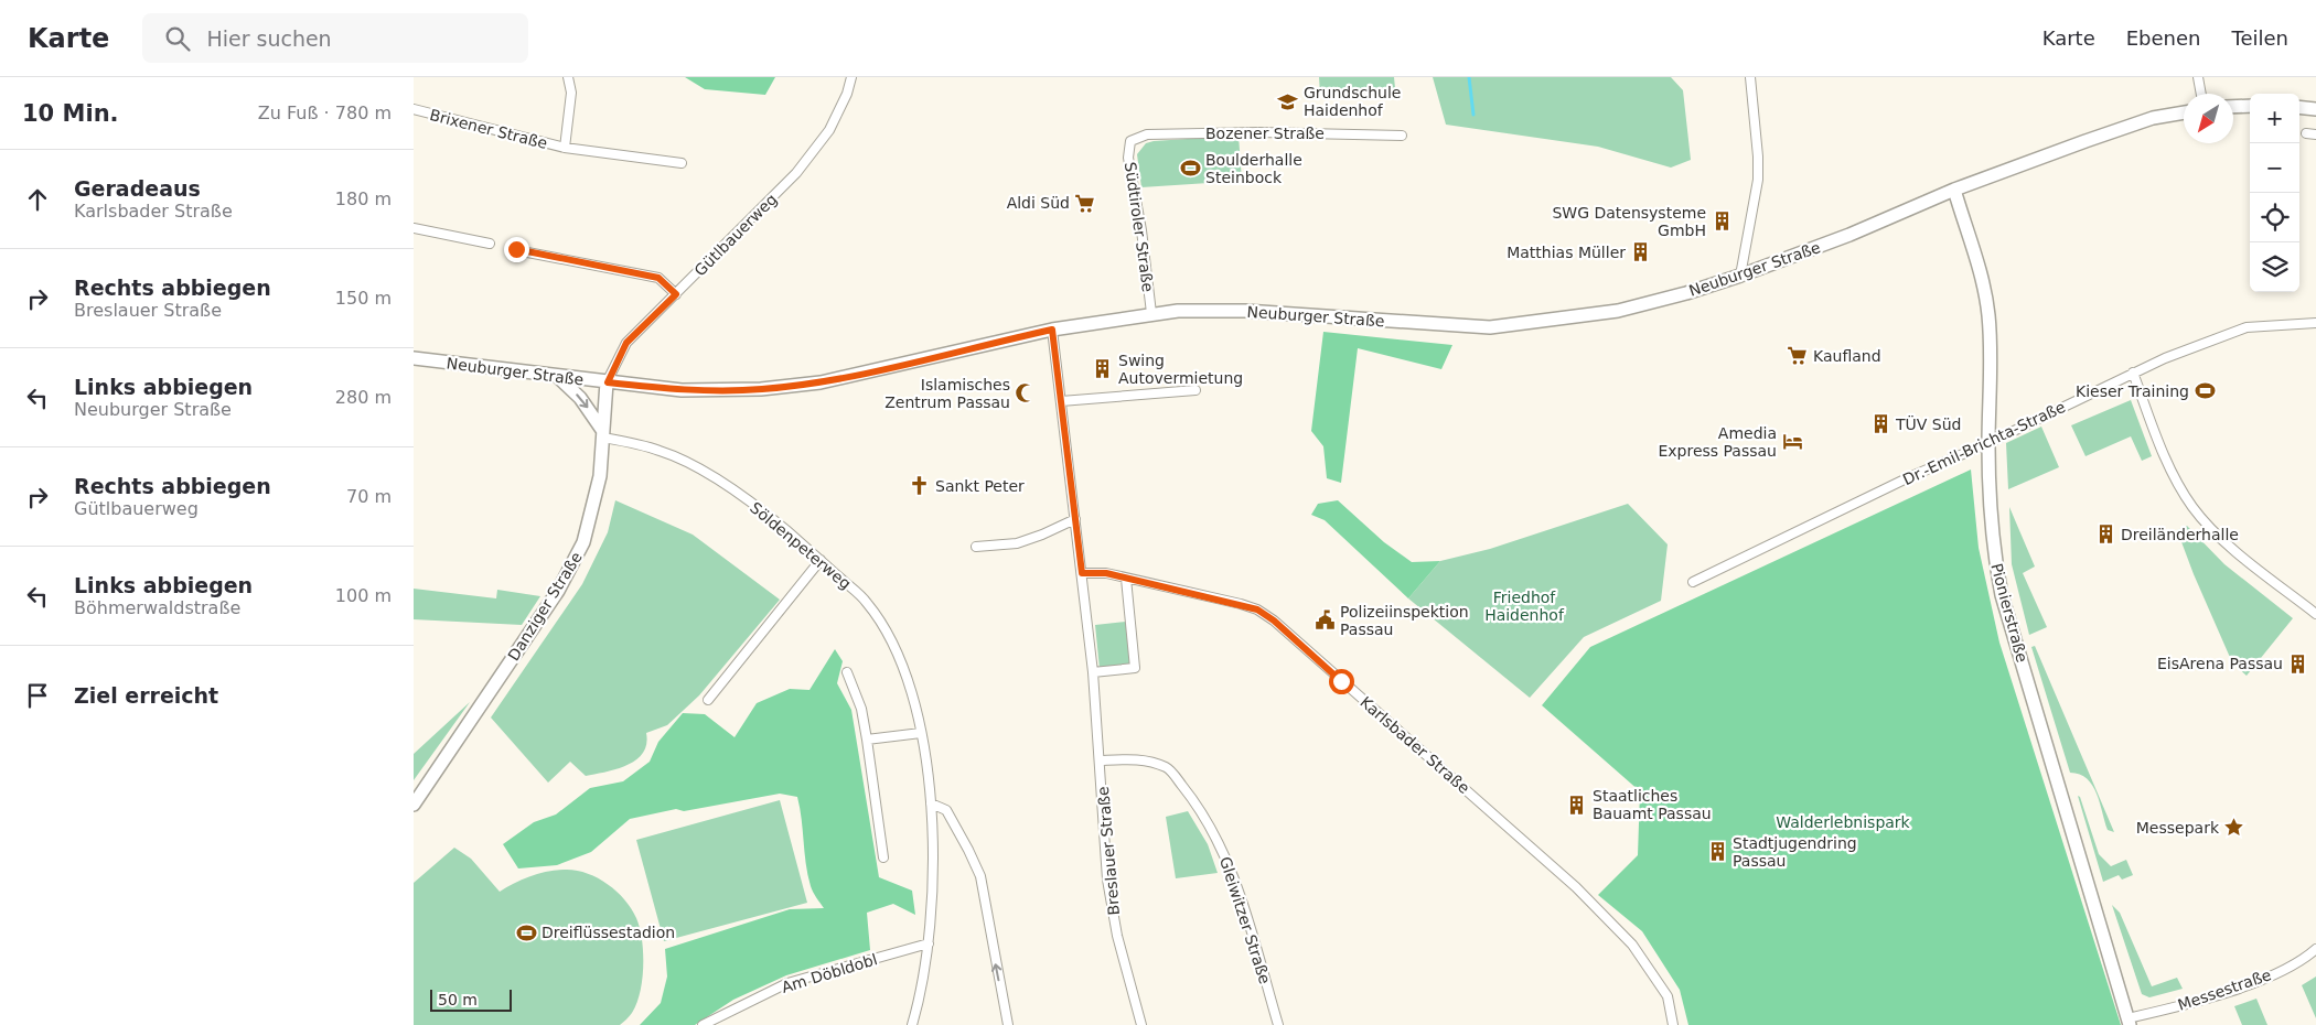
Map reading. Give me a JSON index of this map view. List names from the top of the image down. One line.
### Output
{"streets":{"street":["Brixener Straße","Bozener Straße","Südtiroler Straße","Gütlbauerweg","Neuburger Straße","Dr.-Emil-Brichta-Straße","Söldenpeterweg","Danziger Straße","Pionierstraße","Karlsbader Straße","Breslauer Straße","Gleiwitzer Straße","Am Döbldobl","Messestraße"]},"crossings":[["Bozener Straße","Südtiroler Straße"],["Südtiroler Straße","Neuburger Straße"],["Gütlbauerweg","Neuburger Straße"],["Gütlbauerweg","Danziger Straße"],["Neuburger Straße","Danziger Straße"],["Neuburger Straße","Pionierstraße"],["Neuburger Straße","Breslauer Straße"],["Dr.-Emil-Brichta-Straße","Pionierstraße"],["Söldenpeterweg","Danziger Straße"],["Söldenpeterweg","Am Döbldobl"],["Pionierstraße","Messestraße"],["Karlsbader Straße","Breslauer Straße"],["Breslauer Straße","Gleiwitzer Straße"]],"parks":["Friedhof Haidenhof","Walderlebnispark"],"places":{"school or university":["Grundschule Haidenhof"],"sports":["Boulderhalle Steinbock","Kieser Training","Dreiflüssestadion"],"supermarket":["Aldi Süd","Kaufland"],"building":["SWG Datensysteme GmbH","Matthias Müller","Swing Autovermietung","TÜV Süd","Dreiländerhalle","EisArena Passau","Staatliches Bauamt Passau","Stadtjugendring Passau"],"mosque":["Islamisches Zentrum Passau"],"hotel":["Amedia Express Passau"],"church":["Sankt Peter"],"public building":["Polizeiinspektion Passau"],"place":["Messepark"]},"scale_bar":"50 m","north":"bottom left","page":{"header":"Karte","search":"Hier suchen","nav":["Karte","Ebenen","Teilen"],"heading":["10 Min.","Zu Fuß · 780 m"],"map_buttons":["+","−"],"list":[["Geradeaus","Karlsbader Straße","180 m"],["Rechts abbiegen","Breslauer Straße","150 m"],["Links abbiegen","Neuburger Straße","280 m"],["Rechts abbiegen","Gütlbauerweg","70 m"],["Links abbiegen","Böhmerwaldstraße","100 m"],"Ziel erreicht"],"scale":"50 m"}}
